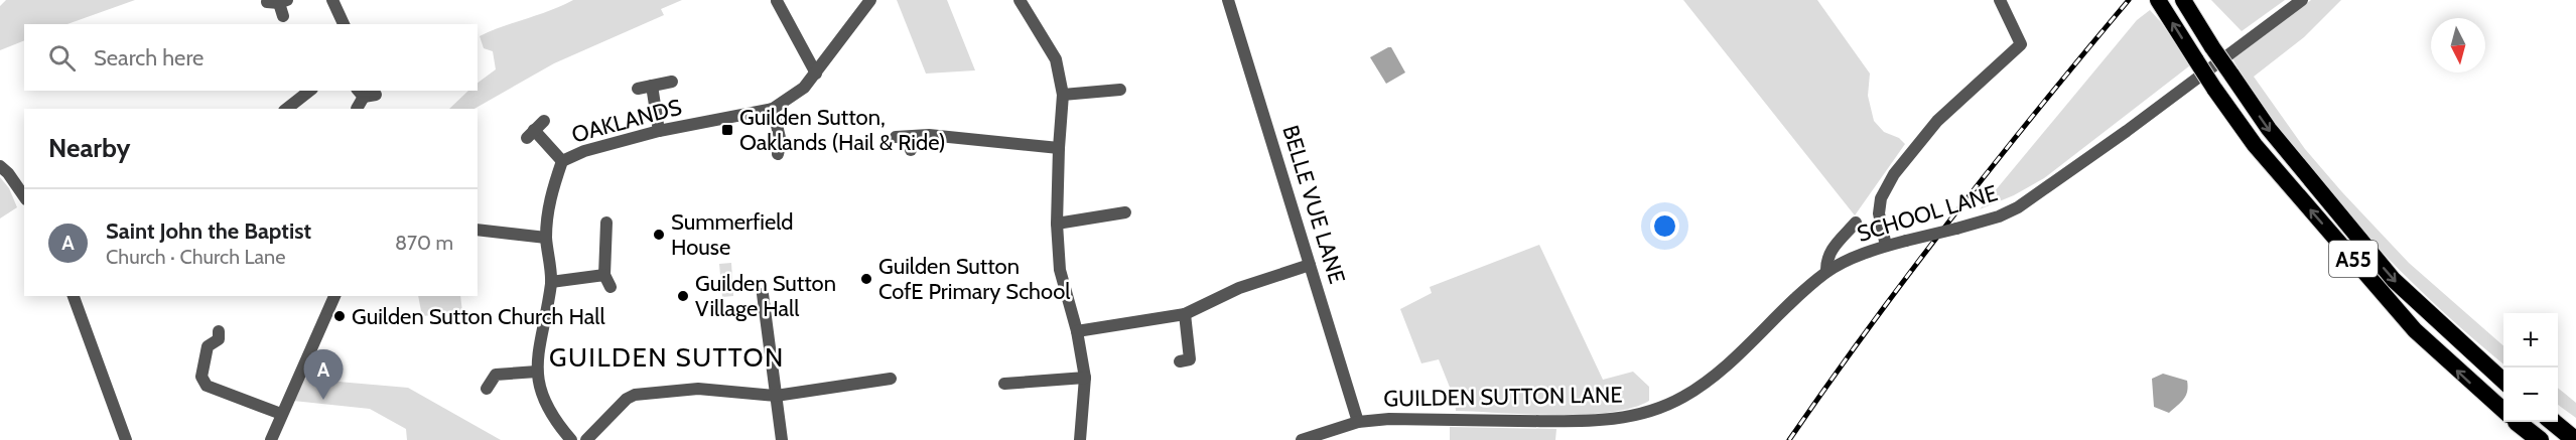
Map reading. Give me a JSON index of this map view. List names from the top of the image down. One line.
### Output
{"streets":{"highway":["A55"],"street":["OAKLANDS","BELLE VUE LANE","SCHOOL LANE","GUILDEN SUTTON LANE"]},"crossings":[["BELLE VUE LANE","GUILDEN SUTTON LANE"],["SCHOOL LANE","GUILDEN SUTTON LANE"]],"districts":["GUILDEN SUTTON"],"places":{"transit":["Guilden Sutton, Oaklands (Hail & Ride)"],"other":["Summerfield House","Guilden Sutton CofE Primary School","Guilden Sutton Village Hall","Guilden Sutton Church Hall"]},"north":"bottom","page":{"search":"Search here","heading":"Nearby","list":[{"mark":"A","name":"Saint John the Baptist","note":"Church · Church Lane","value":"870 m"}],"map_buttons":["+","−"],"pins":"A"}}
